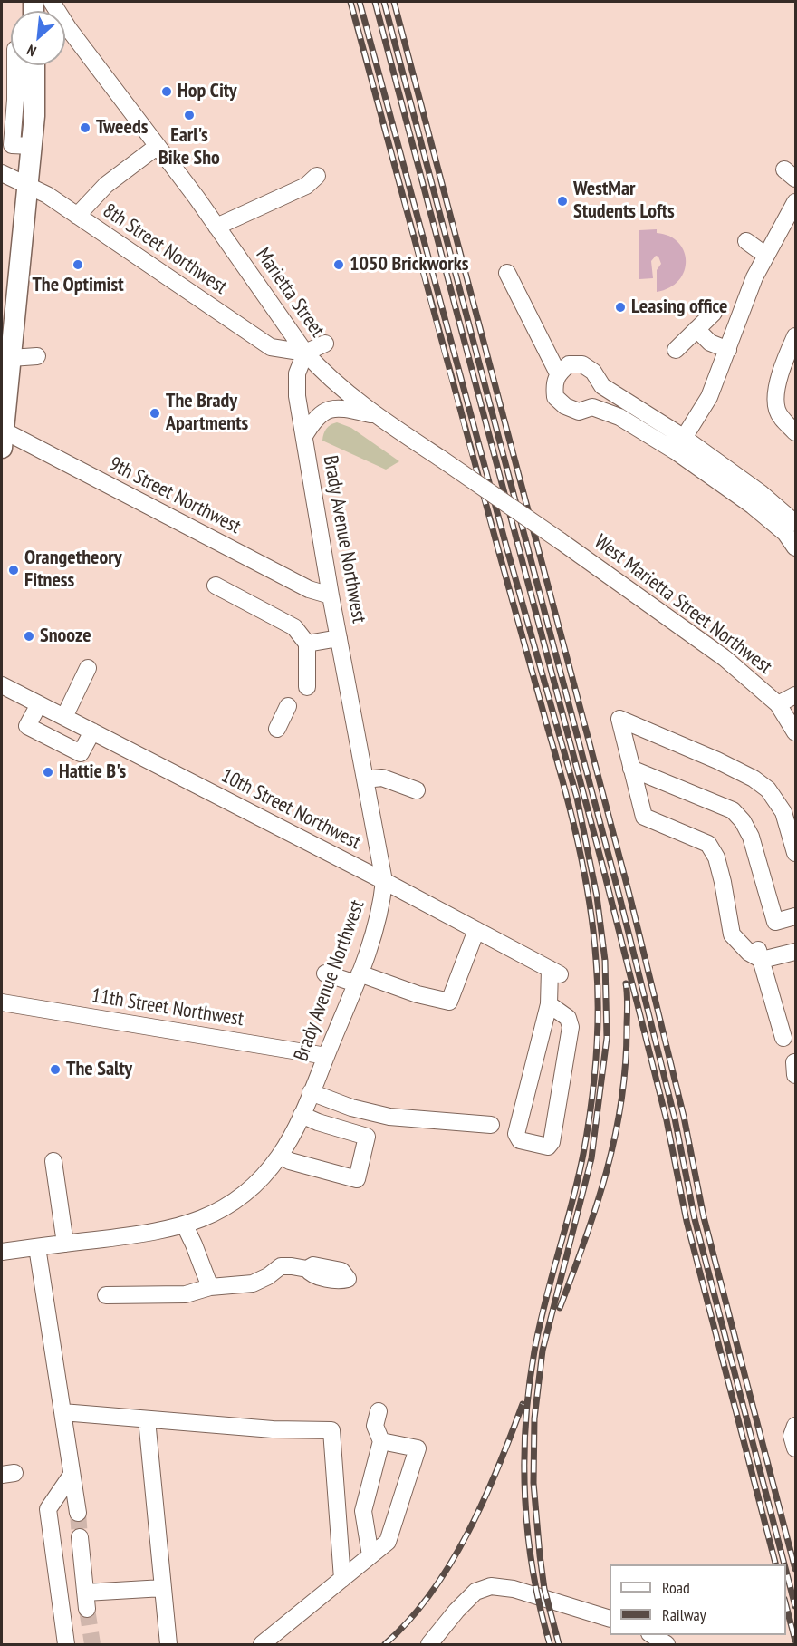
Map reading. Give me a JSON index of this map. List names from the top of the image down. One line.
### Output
{"streets":{"street":["8th Street Northwest","Marietta Street","9th Street Northwest","Brady Avenue Northwest","West Marietta Street Northwest","10th Street Northwest","11th Street Northwest"]},"crossings":[["8th Street Northwest","Marietta Street"],["8th Street Northwest","Brady Avenue Northwest"],["Marietta Street","Brady Avenue Northwest"],["Marietta Street","West Marietta Street Northwest"],["9th Street Northwest","Brady Avenue Northwest"],["Brady Avenue Northwest","10th Street Northwest"],["Brady Avenue Northwest","11th Street Northwest"]],"places":["Hop City","Earl's Bike Sho","Tweeds","WestMar Students Lofts","The Optimist","1050 Brickworks","Leasing office","The Brady Apartments","Orangetheory Fitness","Snooze","Hattie B's","The Salty"],"legend":["Road","Railway"],"north":"bottom left"}
